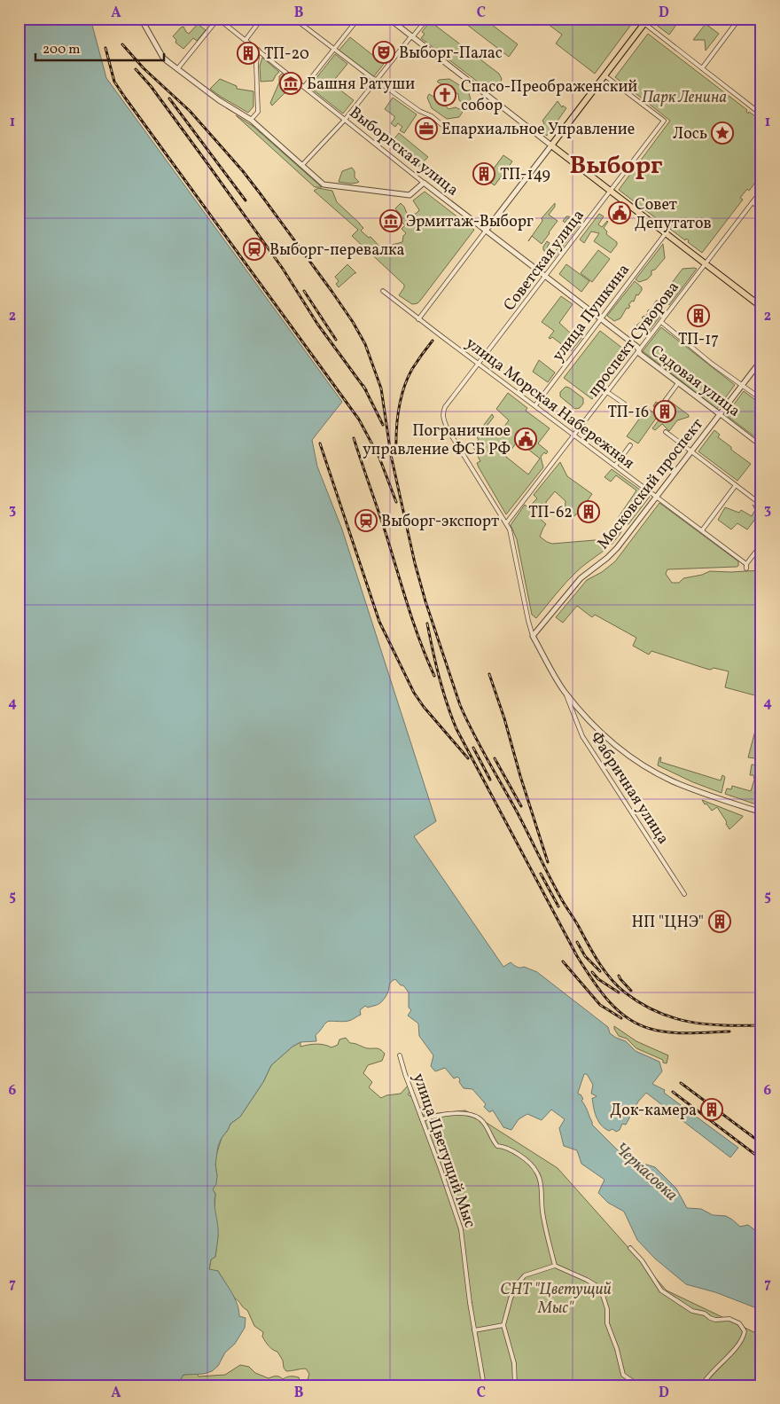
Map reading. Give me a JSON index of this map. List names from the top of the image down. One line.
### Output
{"streets":{"street":["Выборгская улица","Советская улица","улица Пушкина","проспект Суворова","Садовая улица","улица Морская Набережная","Московский проспект","Фабричная улица","улица Цветущий Мыс"]},"crossings":[["Выборгская улица","Советская улица"],["Выборгская улица","улица Пушкина"],["Выборгская улица","проспект Суворова"],["Выборгская улица","Садовая улица"],["Советская улица","проспект Суворова"],["Советская улица","улица Морская Набережная"],["улица Пушкина","улица Морская Набережная"],["проспект Суворова","Садовая улица"],["проспект Суворова","улица Морская Набережная"],["Садовая улица","Московский проспект"],["улица Морская Набережная","Московский проспект"]],"districts":["Выборг"],"water":["Черкасовка"],"parks":["Парк Ленина","СНТ \"Цветущий Мыс\""],"places":{"theatre":["Выборг-Палас"],"building":["ТП-20","ТП-149","ТП-17","ТП-16","ТП-62","НП \"ЦНЭ\"","Док-камера"],"museum":["Башня Ратуши","Эрмитаж-Выборг"],"church":["Спасо-Преображенский собор"],"office":["Епархиальное Управление"],"place":["Лось"],"public building":["Совет Депутатов","Пограничное управление ФСБ РФ"],"station":["Выборг-перевалка","Выборг-экспорт"]},"scale_bar":"200 m","grid":{"columns":["A","B","C","D"],"rows":["1","2","3","4","5","6","7"]}}
